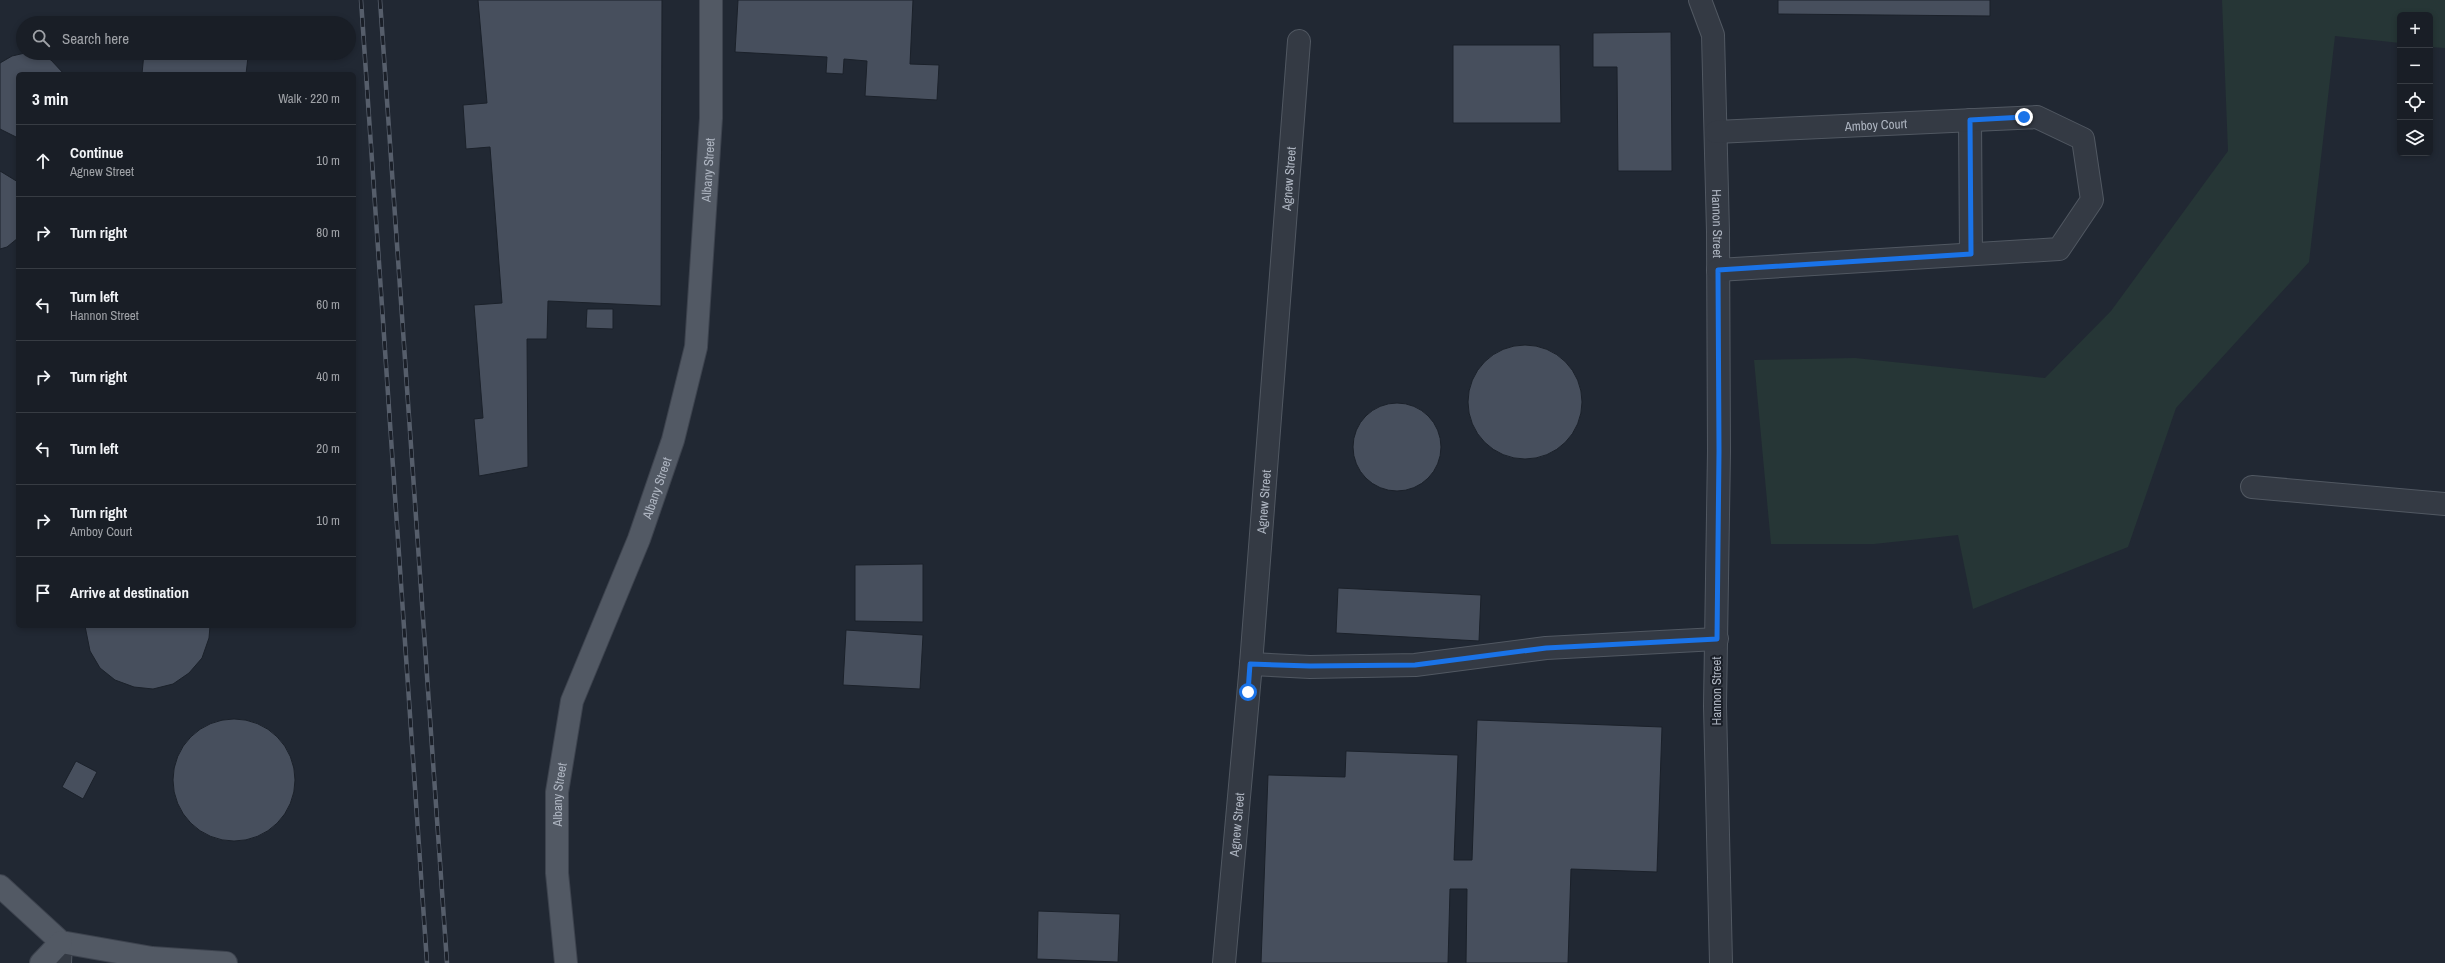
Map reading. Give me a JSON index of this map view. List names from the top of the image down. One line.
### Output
{"streets":{"main road":["Albany Street"],"street":["Amboy Court","Agnew Street","Hannon Street"]},"crossings":[["Amboy Court","Hannon Street"]],"page":{"map_buttons":["+","−"],"search":"Search here","heading":["3 min","Walk · 220 m"],"list":[["Continue","Agnew Street","10 m"],["Turn right","80 m"],["Turn left","Hannon Street","60 m"],["Turn right","40 m"],["Turn left","20 m"],["Turn right","Amboy Court","10 m"],"Arrive at destination"]}}
